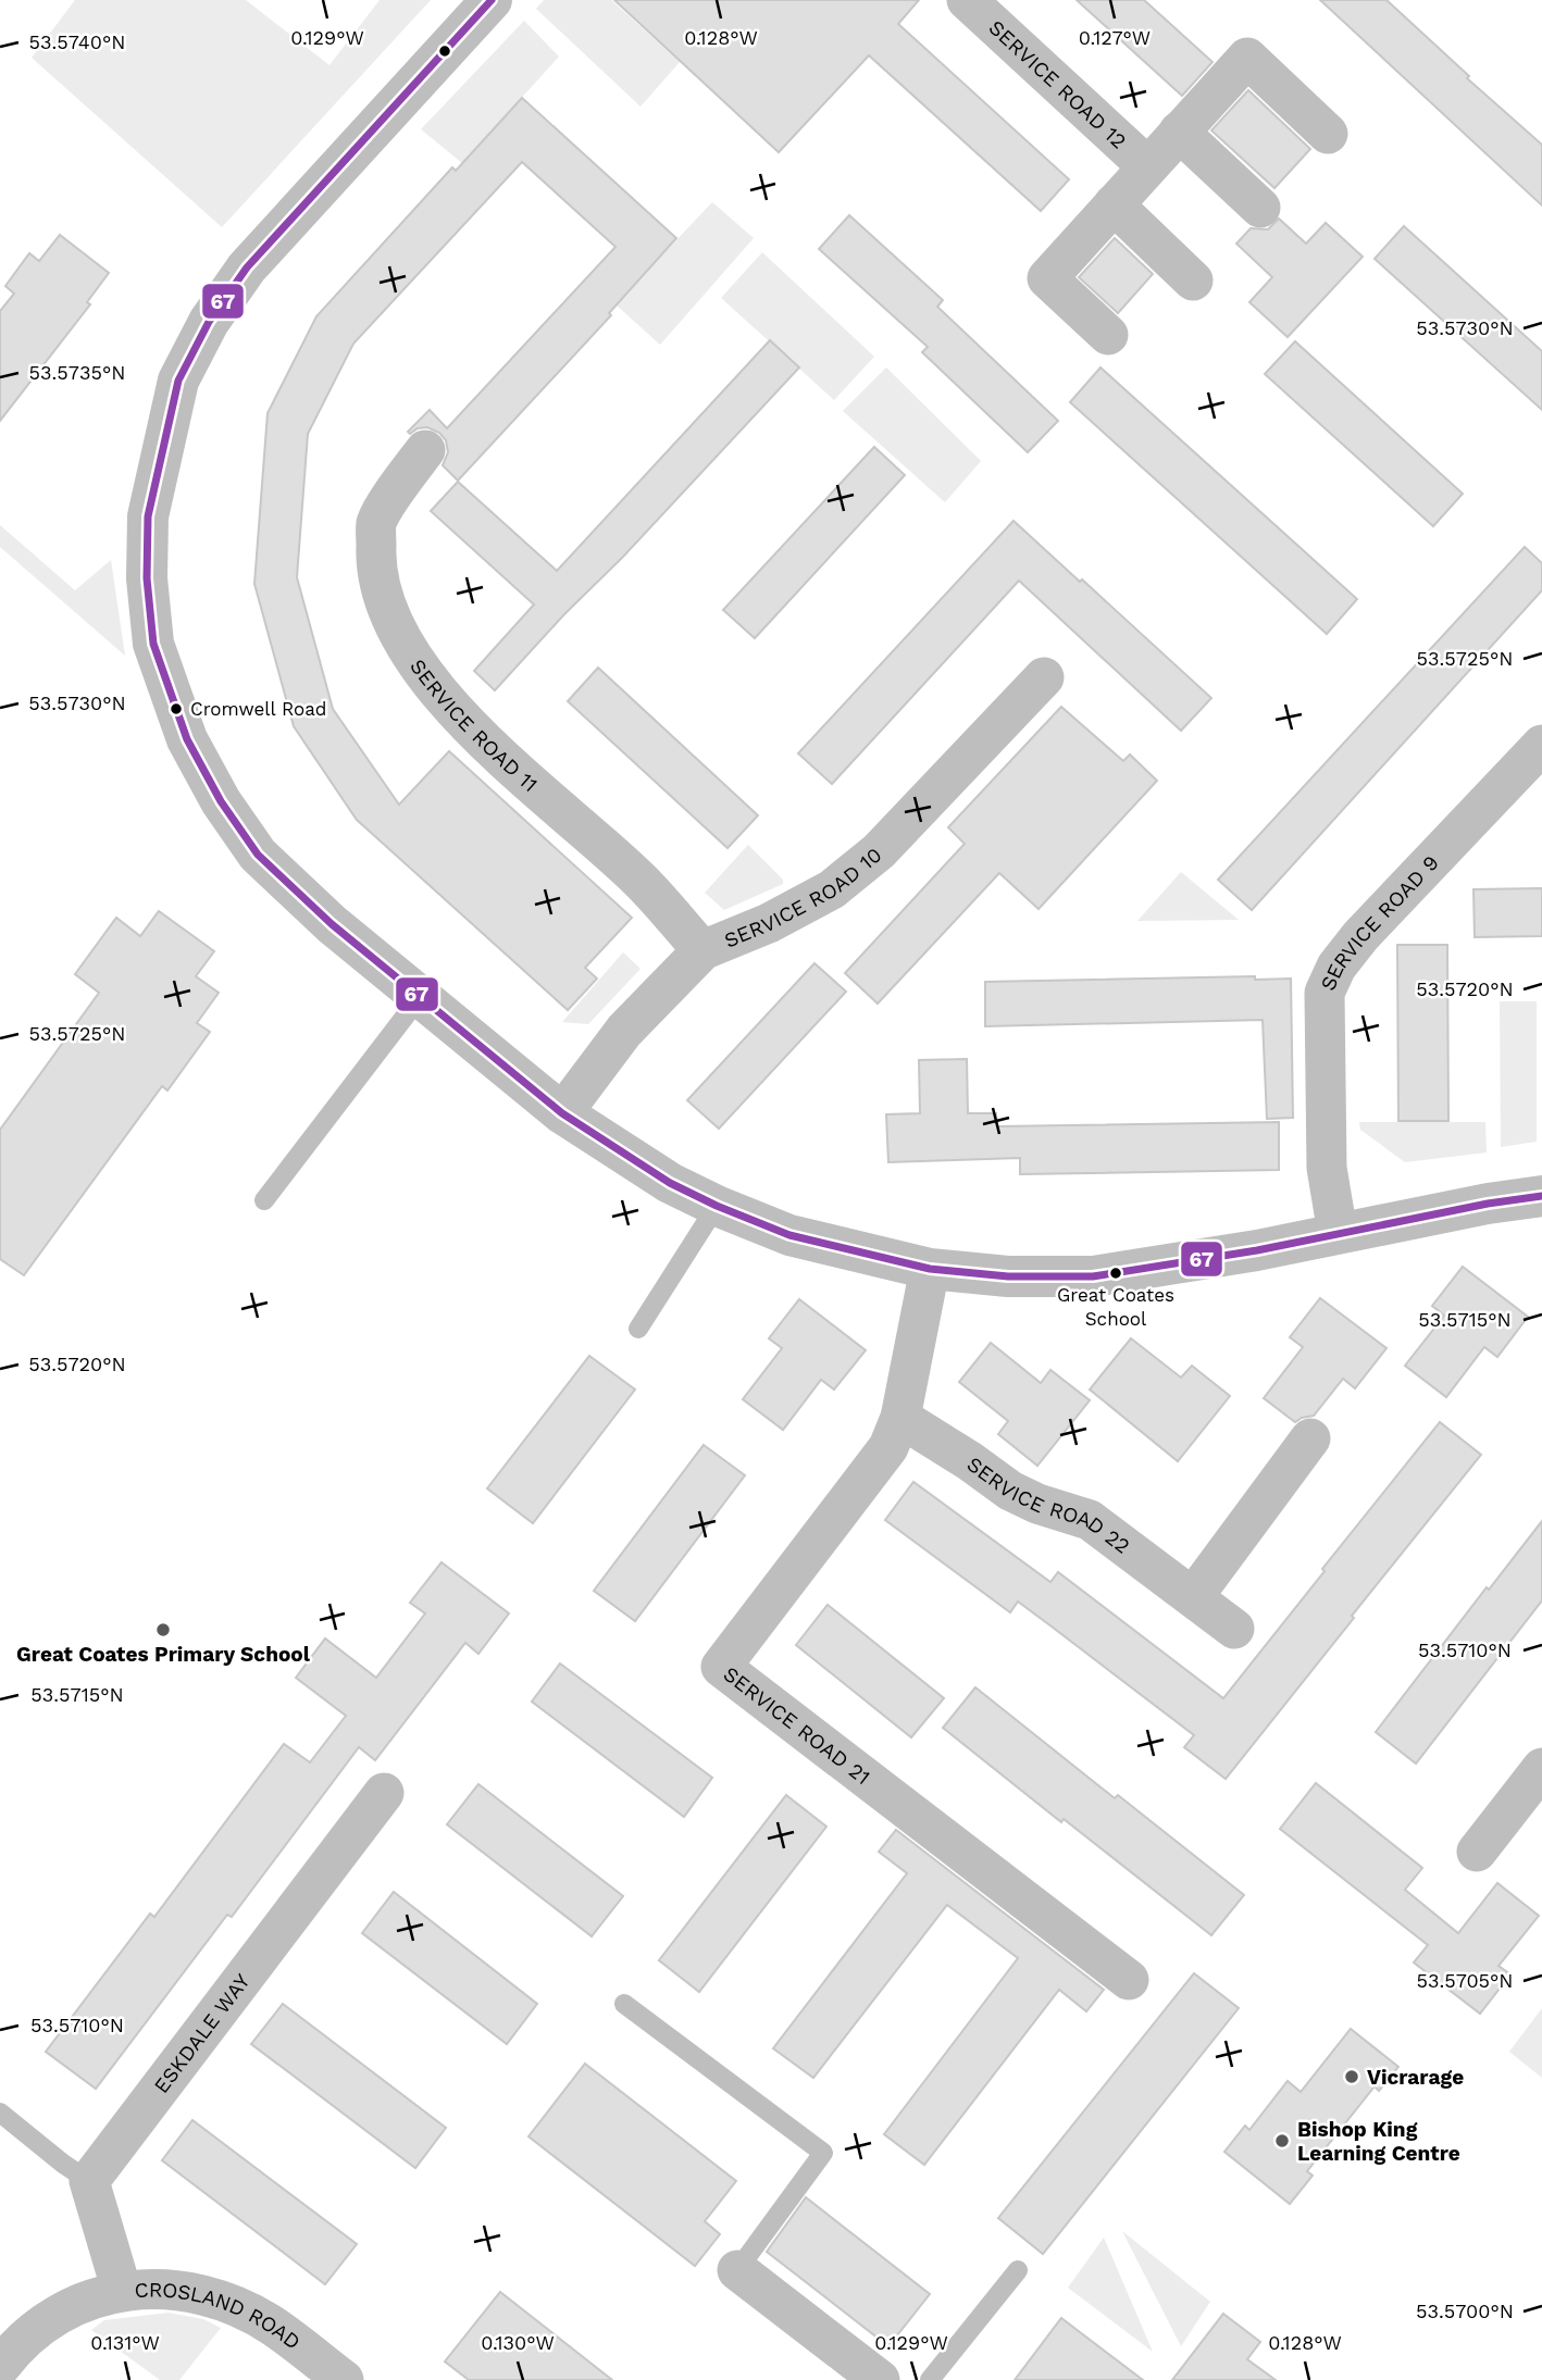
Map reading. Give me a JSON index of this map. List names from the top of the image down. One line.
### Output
{"streets":{"street":["SERVICE ROAD 12","SERVICE ROAD 11","SERVICE ROAD 10","SERVICE ROAD 9","SERVICE ROAD 22","SERVICE ROAD 21","ESKDALE WAY","CROSLAND ROAD"]},"crossings":[["SERVICE ROAD 11","SERVICE ROAD 10"],["SERVICE ROAD 22","SERVICE ROAD 21"]],"places":["Cromwell Road","Great Coates School","Great Coates Primary School","Vicrarage","Bishop King Learning Centre"],"lines":["transit line 67"],"coordinates":["0.127°W","0.129°W","0.128°W","53.5740°N","53.5730°N","53.5735°N","53.5725°N","53.5720°N","53.5715°N","53.5710°N","53.5705°N","53.5700°N","0.131°W","0.130°W"]}
